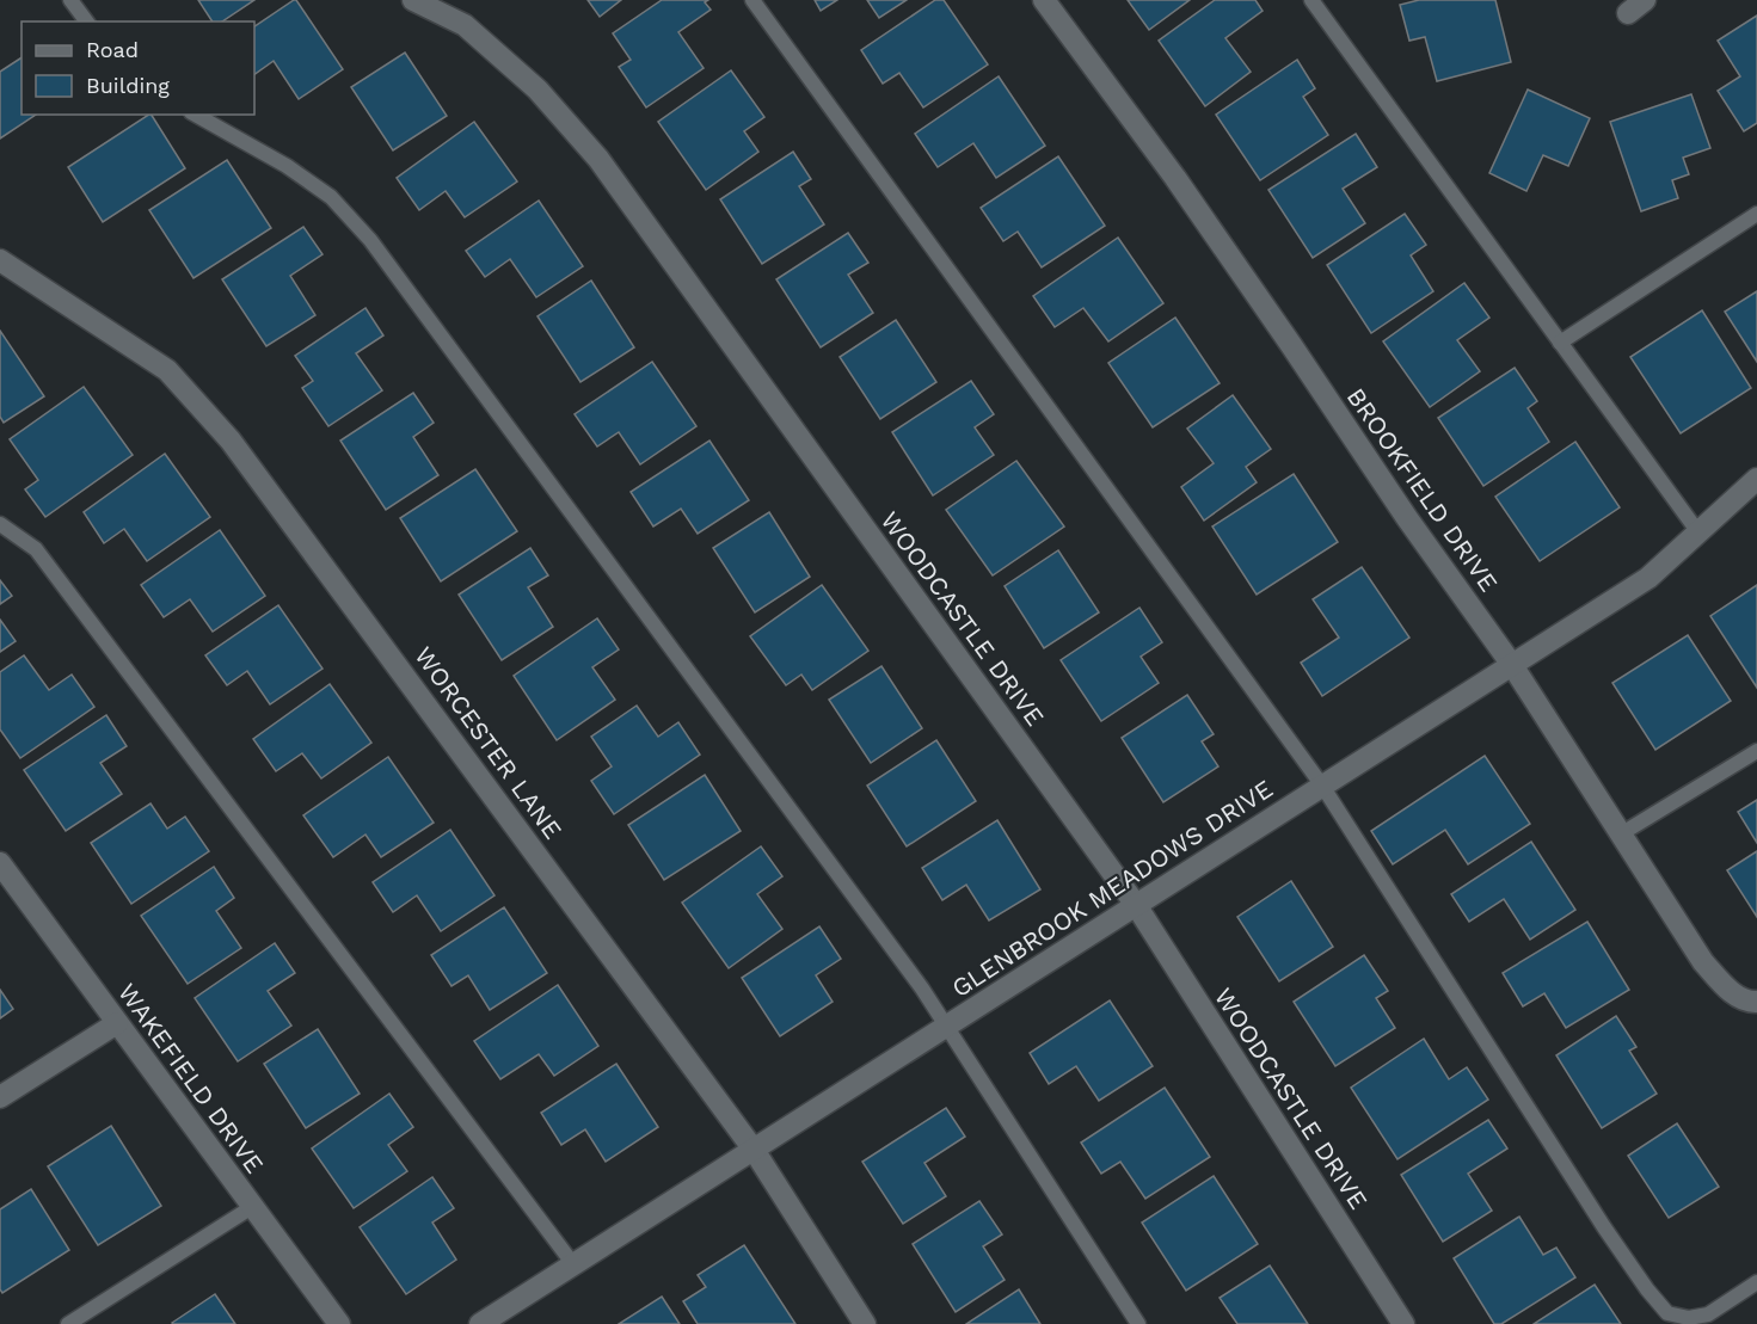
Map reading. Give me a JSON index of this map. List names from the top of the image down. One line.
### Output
{"streets":{"street":["BROOKFIELD DRIVE","WOODCASTLE DRIVE","WORCESTER LANE","GLENBROOK MEADOWS DRIVE","WAKEFIELD DRIVE"]},"crossings":[["BROOKFIELD DRIVE","GLENBROOK MEADOWS DRIVE"],["WOODCASTLE DRIVE","GLENBROOK MEADOWS DRIVE"],["WORCESTER LANE","GLENBROOK MEADOWS DRIVE"]],"legend":["Road","Building"]}
